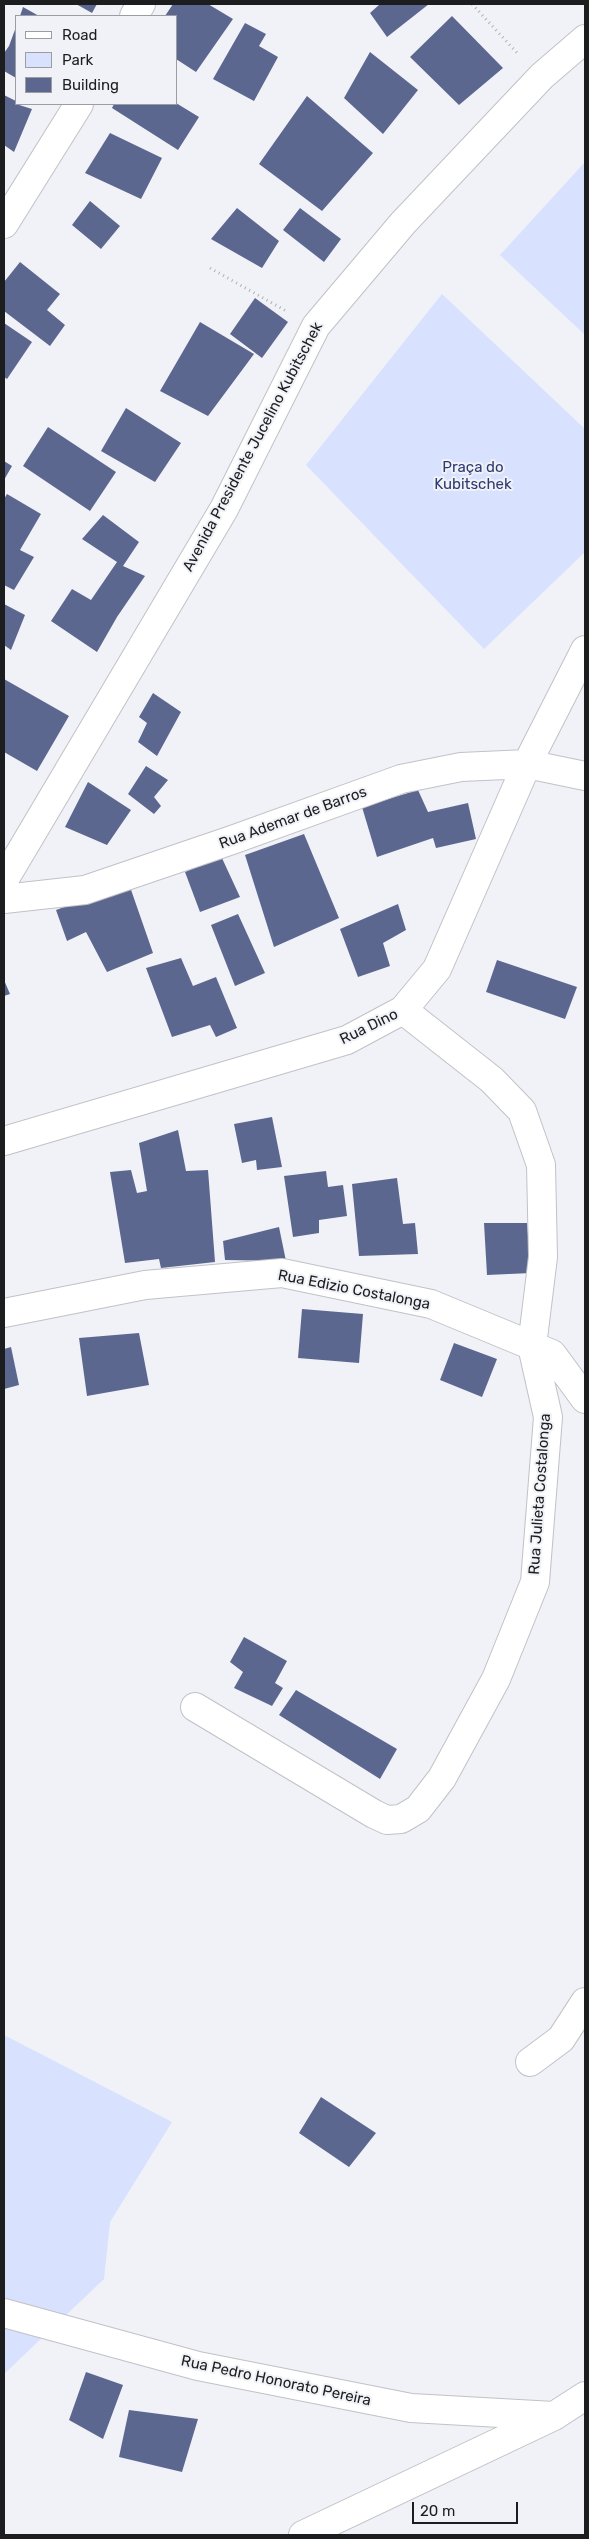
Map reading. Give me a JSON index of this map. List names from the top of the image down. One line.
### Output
{"streets":{"street":["Avenida Presidente Jucelino Kubitschek","Rua Ademar de Barros","Rua Dino","Rua Edizio Costalonga","Rua Julieta Costalonga","Rua Pedro Honorato Pereira"]},"crossings":[["Rua Ademar de Barros","Rua Dino"],["Rua Edizio Costalonga","Rua Julieta Costalonga"]],"parks":["Praça do Kubitschek"],"legend":["Road","Park","Building"],"scale_bar":"20 m"}
